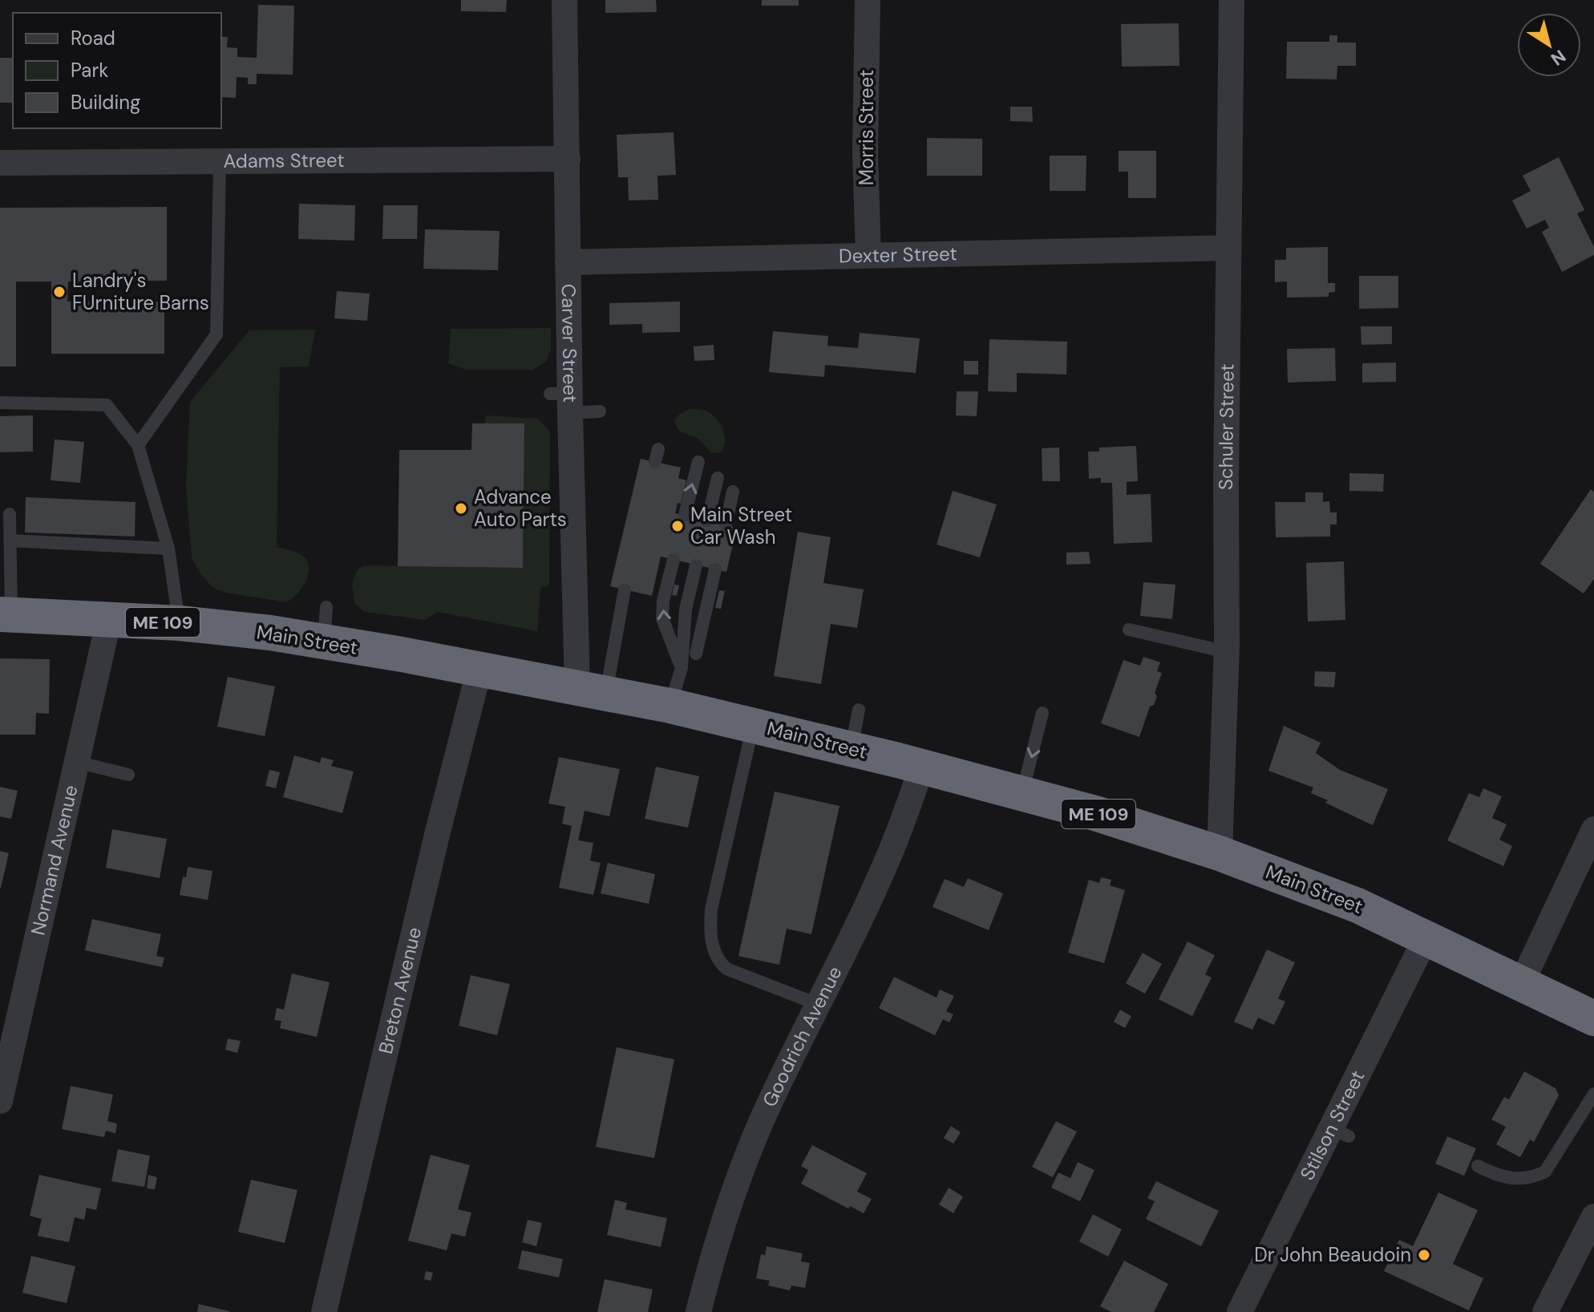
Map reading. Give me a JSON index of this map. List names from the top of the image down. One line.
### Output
{"streets":{"highway":["ME 109","Main Street"],"street":["Morris Street","Adams Street","Dexter Street","Carver Street","Schuler Street","Normand Avenue","Breton Avenue","Goodrich Avenue","Stilson Street"]},"crossings":[["Morris Street","Dexter Street"],["Adams Street","Carver Street"],["Dexter Street","Carver Street"],["Dexter Street","Schuler Street"],["Carver Street","Main Street"],["Schuler Street","Main Street"],["Main Street","Normand Avenue"],["Main Street","Breton Avenue"],["Main Street","Goodrich Avenue"],["Main Street","Stilson Street"]],"places":["Landry's FUrniture Barns","Advance Auto Parts","Main Street Car Wash","Dr John Beaudoin"],"legend":["Road","Park","Building"],"north":"bottom right"}
